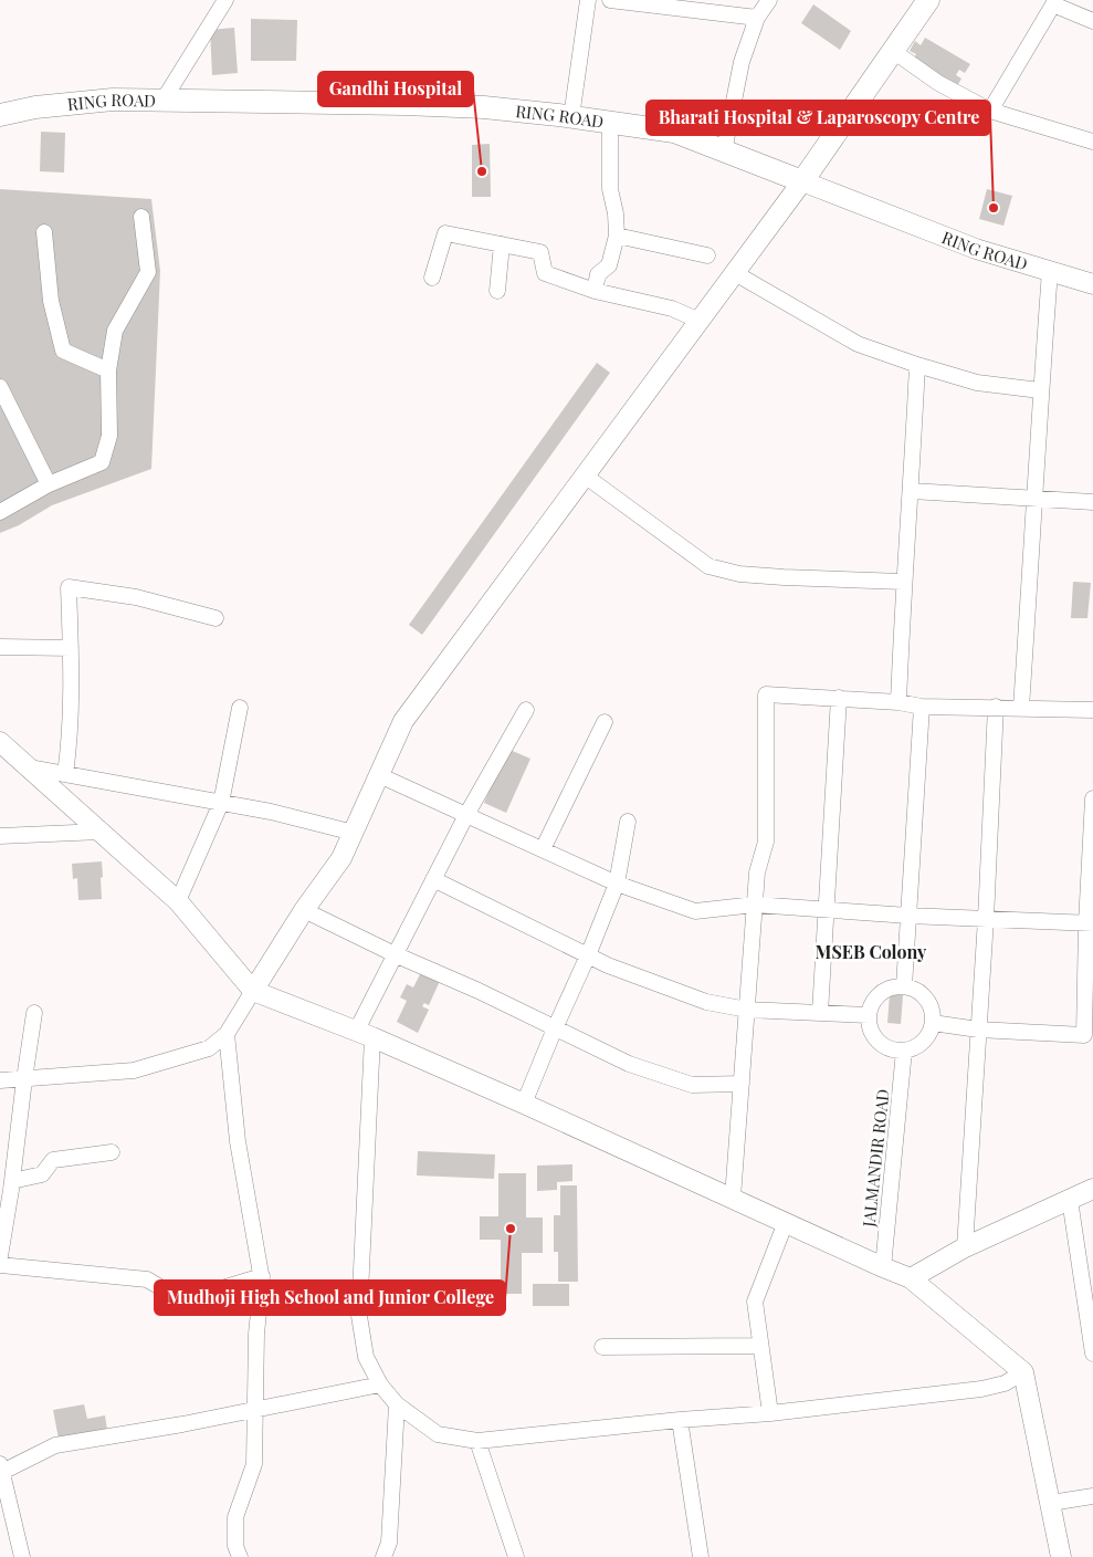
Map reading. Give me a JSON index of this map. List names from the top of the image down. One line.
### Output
{"streets":{"highway":["RING ROAD"],"street":["JALMANDIR ROAD"]},"districts":["MSEB Colony"],"places":["Gandhi Hospital","Bharati Hospital & Laparoscopy Centre","Mudhoji High School and Junior College"]}
